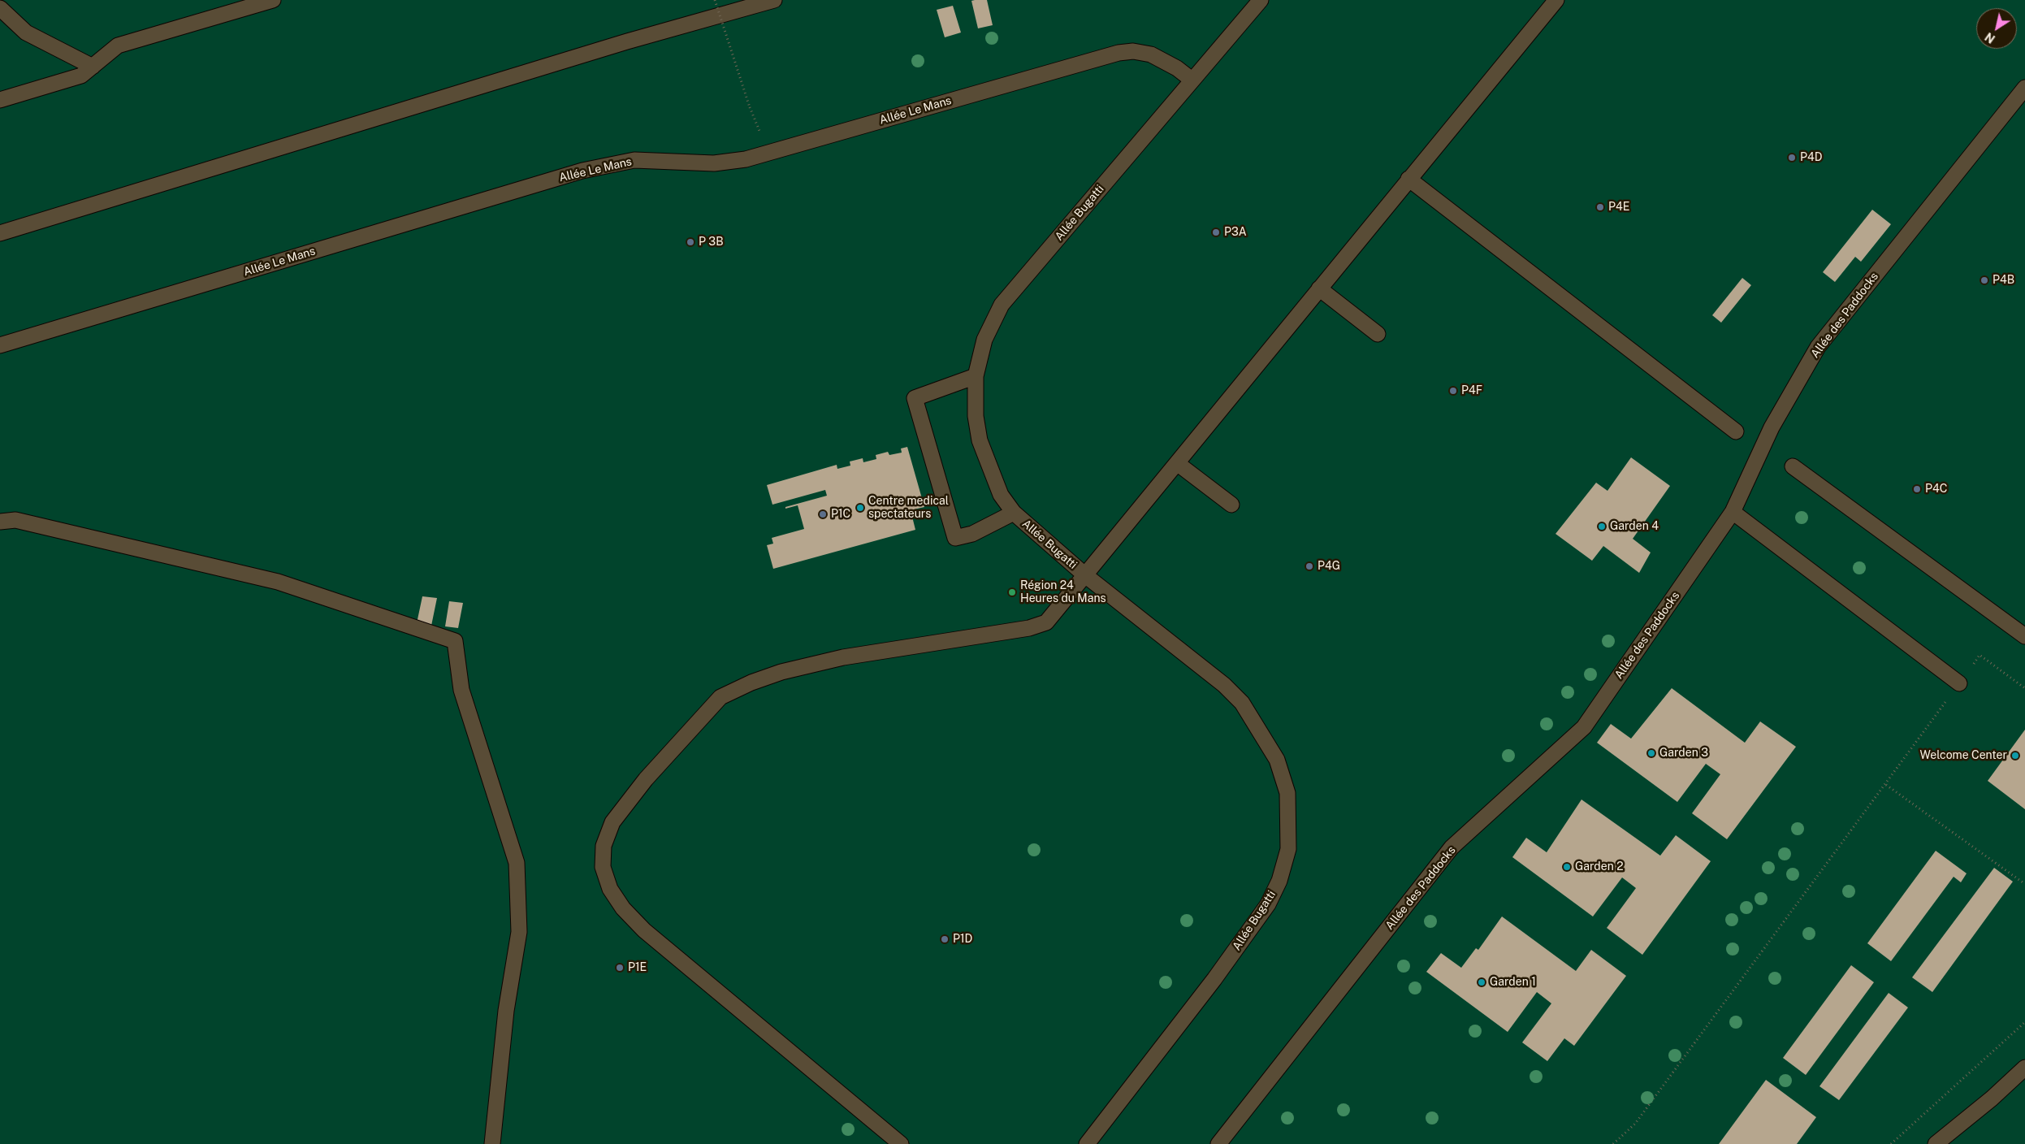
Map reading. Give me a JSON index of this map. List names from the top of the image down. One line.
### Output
{"streets":{"lane":["Allée Le Mans","Allée Bugatti","Allée des Paddocks"]},"crossings":[["Allée Le Mans","Allée Bugatti"]],"places":["P4D","P4E","P3A","P 3B","P4B","P4F","P4C","Centre medical spectateurs","P1C","Garden 4","P4G","Région 24 Heures du Mans","Garden 3","Welcome Center","Garden 2","P1D","P1E","Garden 1"],"north":"bottom left"}
